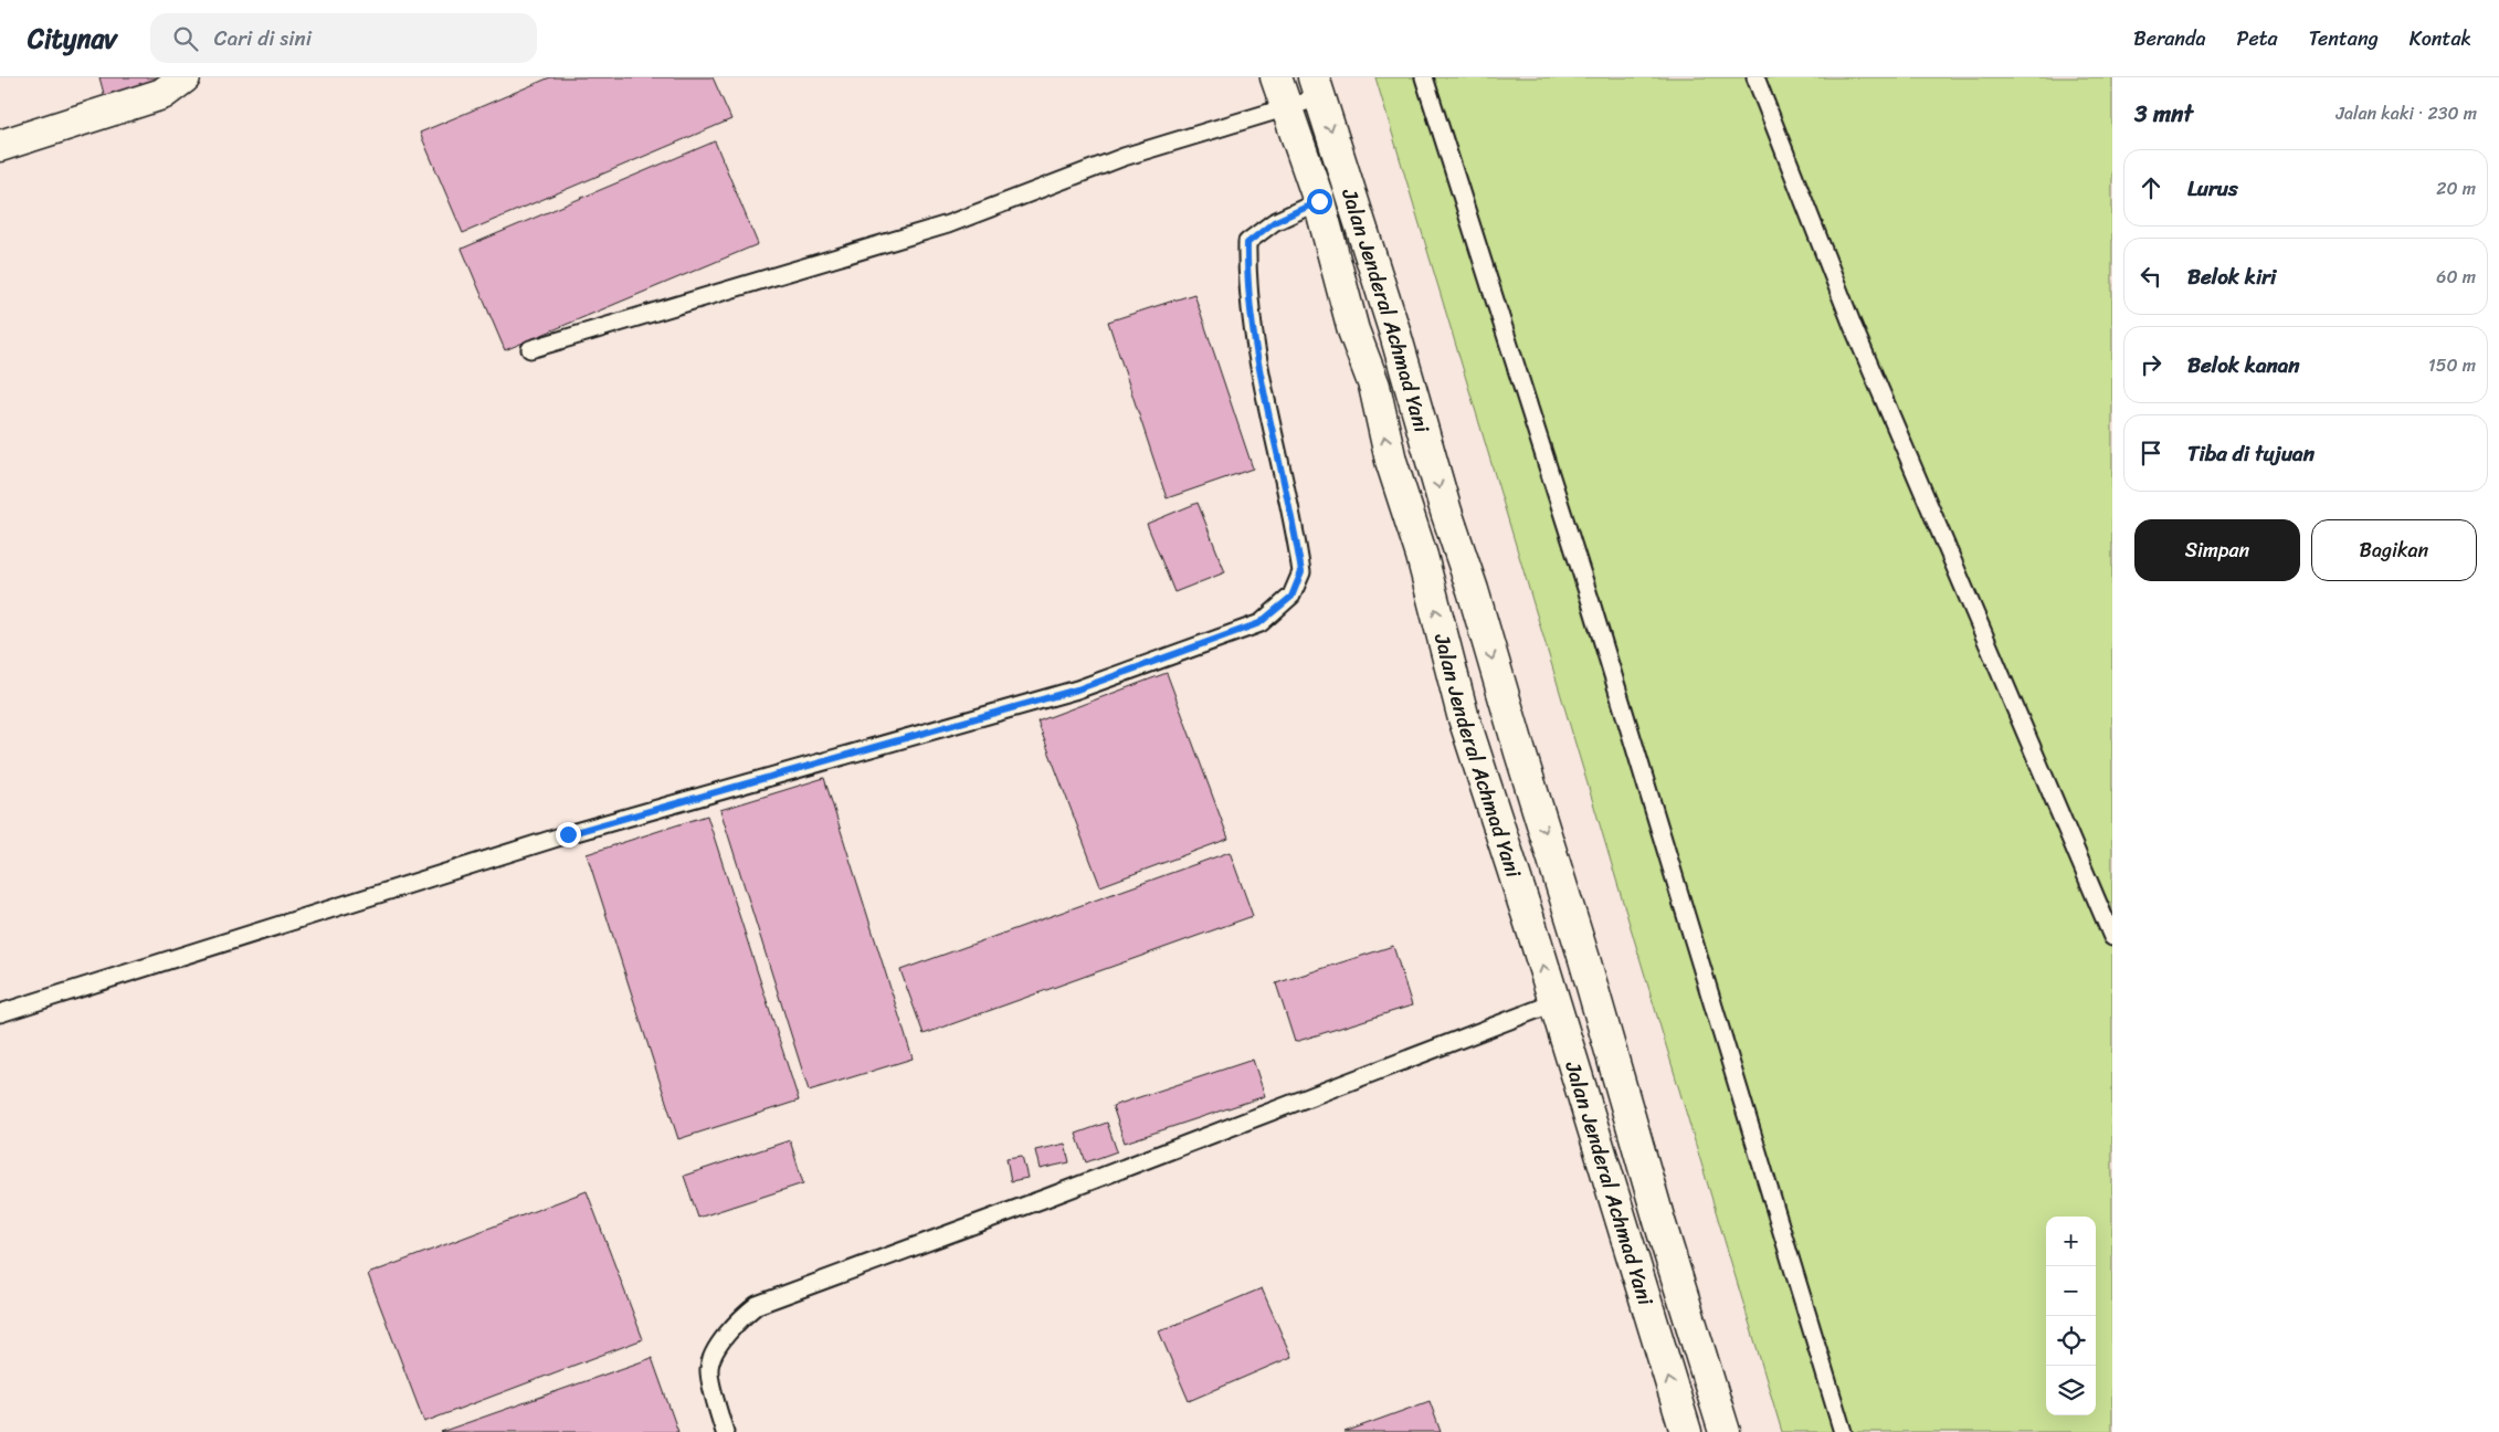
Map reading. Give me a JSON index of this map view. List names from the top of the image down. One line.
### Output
{"streets":{"main road":["Jalan Jenderal Achmad Yani"]},"page":{"header":"Citynav","search":"Cari di sini","nav":["Beranda","Peta","Tentang","Kontak"],"heading":["3 mnt","Jalan kaki · 230 m"],"list":[["Lurus","20 m"],["Belok kiri","60 m"],["Belok kanan","150 m"],"Tiba di tujuan"],"buttons":["Simpan","Bagikan"],"map_buttons":["+","−"]}}
